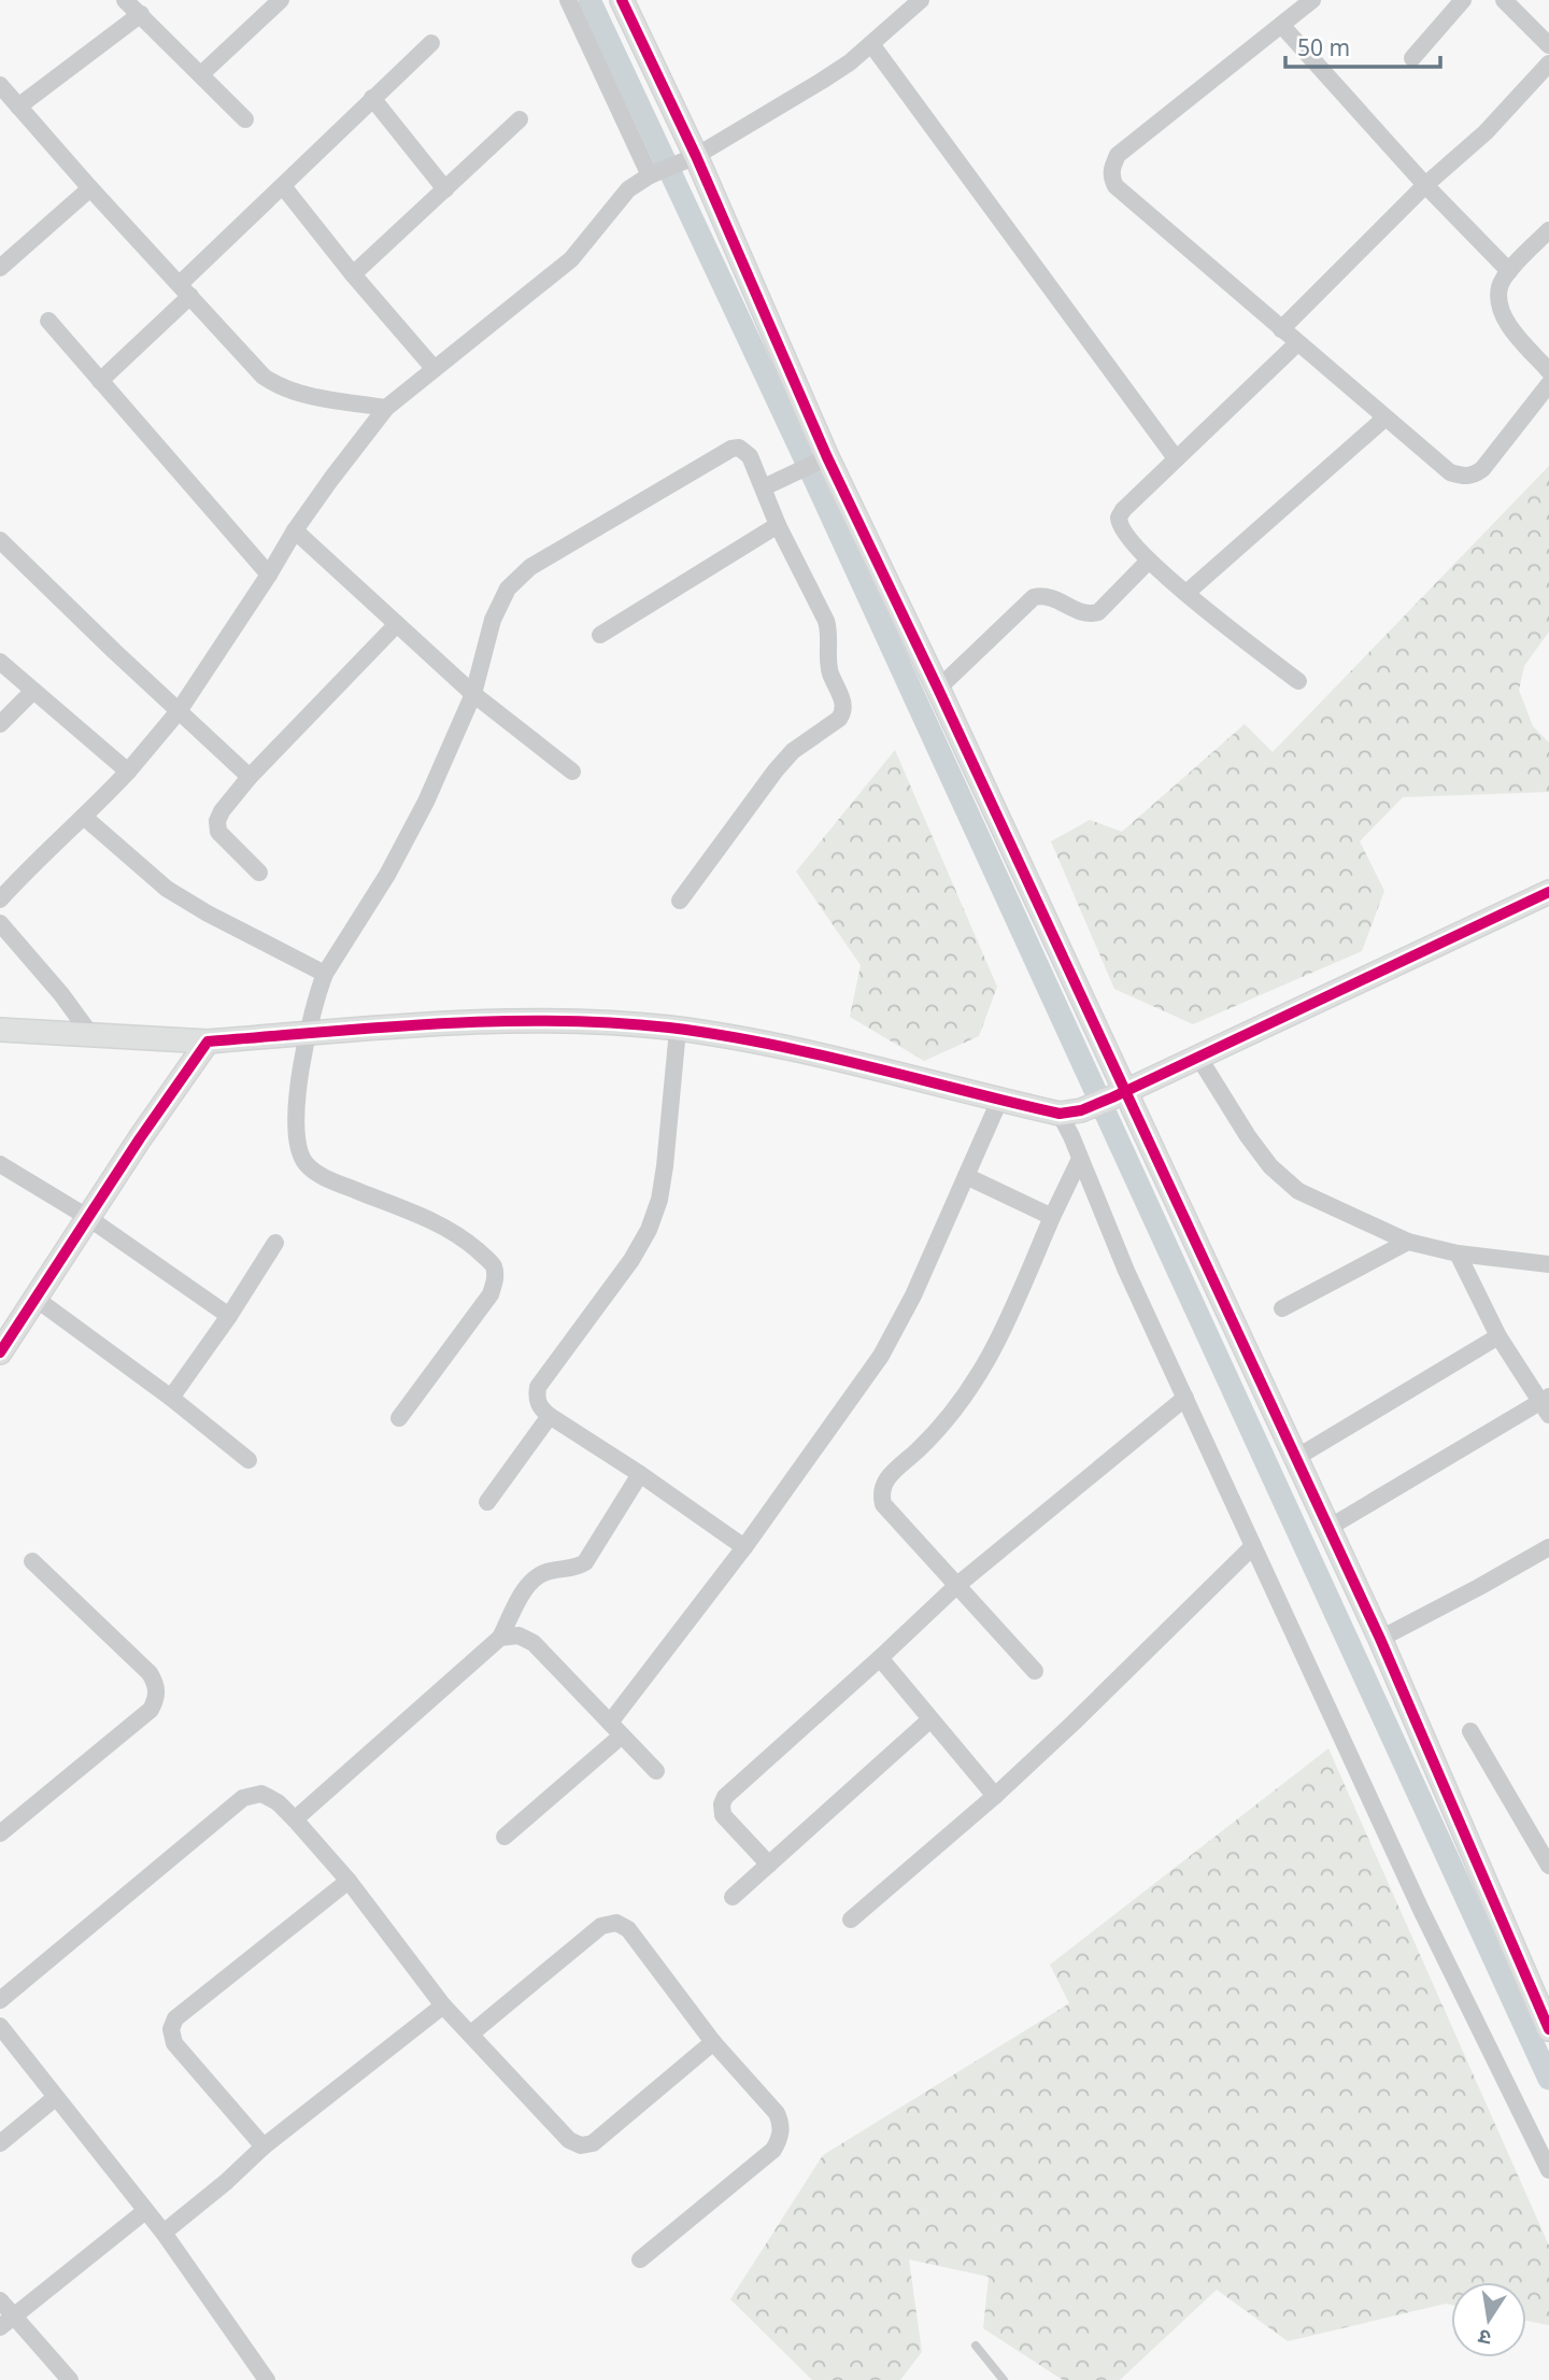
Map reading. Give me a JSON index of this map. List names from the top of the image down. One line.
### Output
{"scale_bar":"50 m","north":"bottom"}
